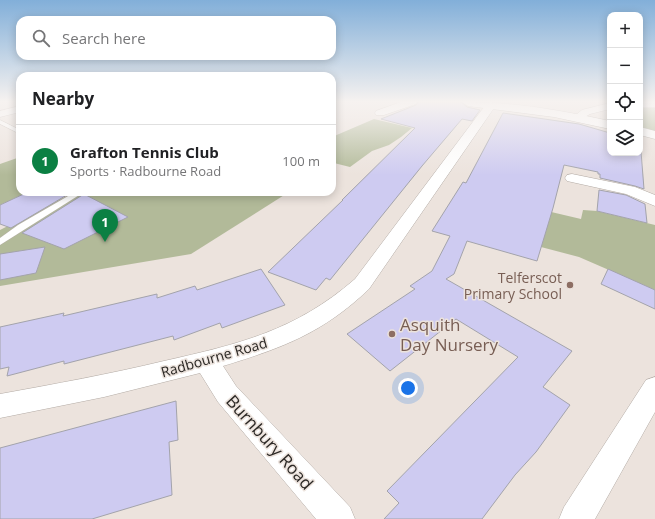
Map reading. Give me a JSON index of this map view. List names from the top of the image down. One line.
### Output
{"streets":{"street":["Radbourne Road","Burnbury Road"]},"crossings":[["Radbourne Road","Burnbury Road"]],"places":["Telferscot Primary School","Asquith Day Nursery"],"page":{"map_buttons":["+","−"],"search":"Search here","heading":"Nearby","list":[{"mark":"1","name":"Grafton Tennis Club","note":"Sports · Radbourne Road","value":"100 m"}],"pins":"1"}}
